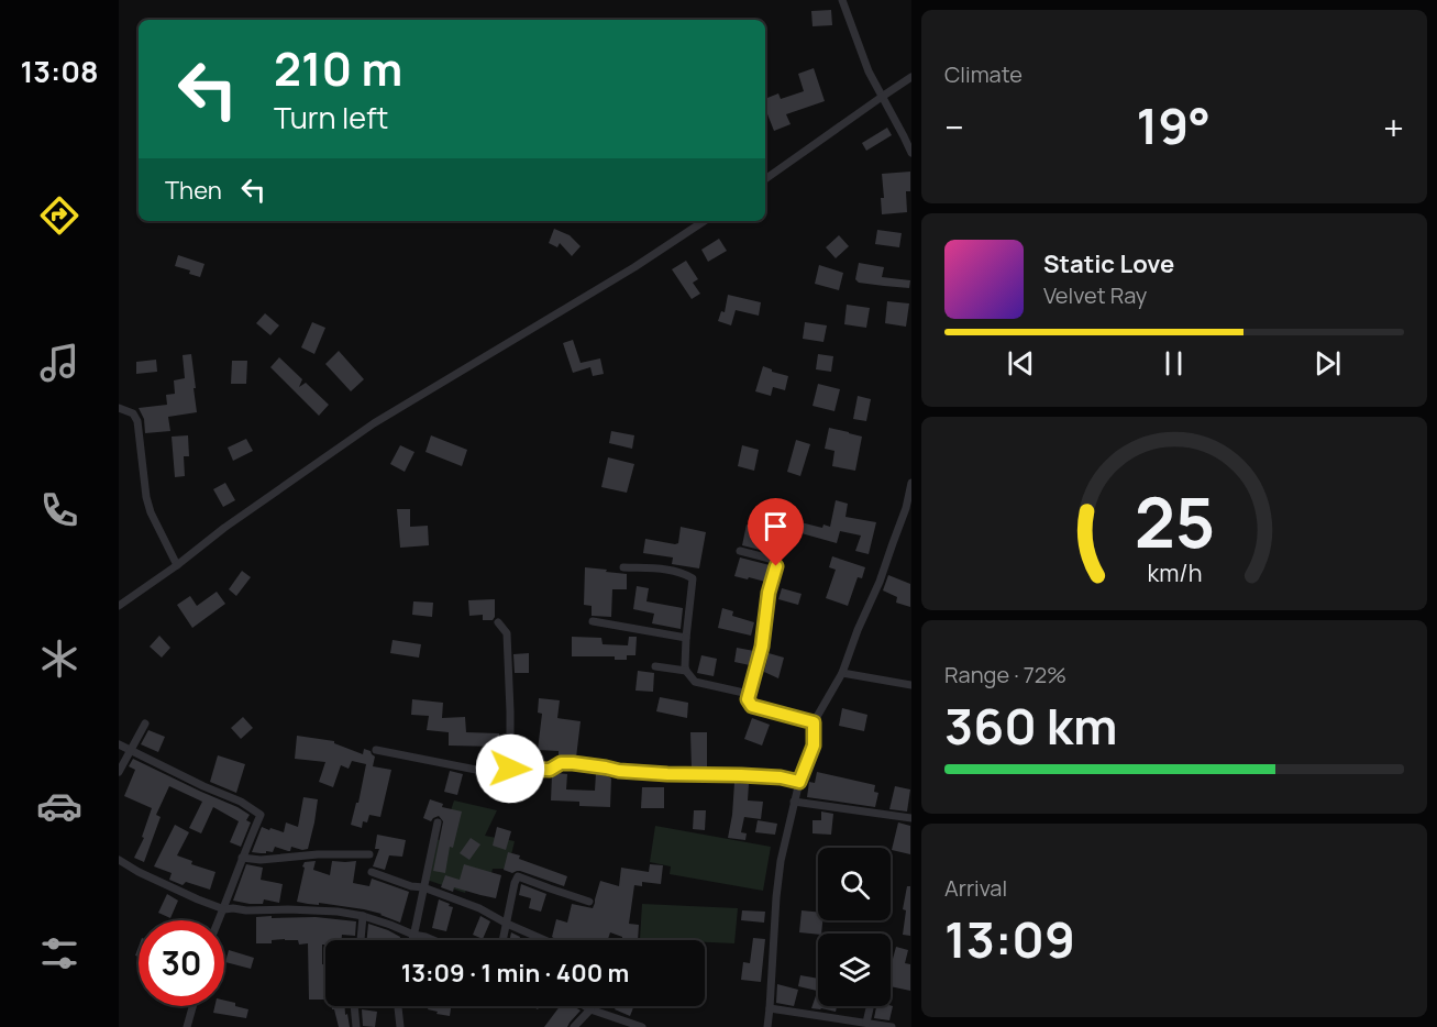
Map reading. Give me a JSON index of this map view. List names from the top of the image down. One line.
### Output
{"page":{"tabs":"13:08","tile":["Climate",["Range · 72%","360 km"],["Arrival","13:09"]],"turn":["210 m","Turn left"],"heat":["−","19°","+"],"then":"Then","song":["Static Love","Velvet Ray"],"limit":"30","trip":"13:09 · 1 min · 400 m","gauge":["25","km/h"]}}
